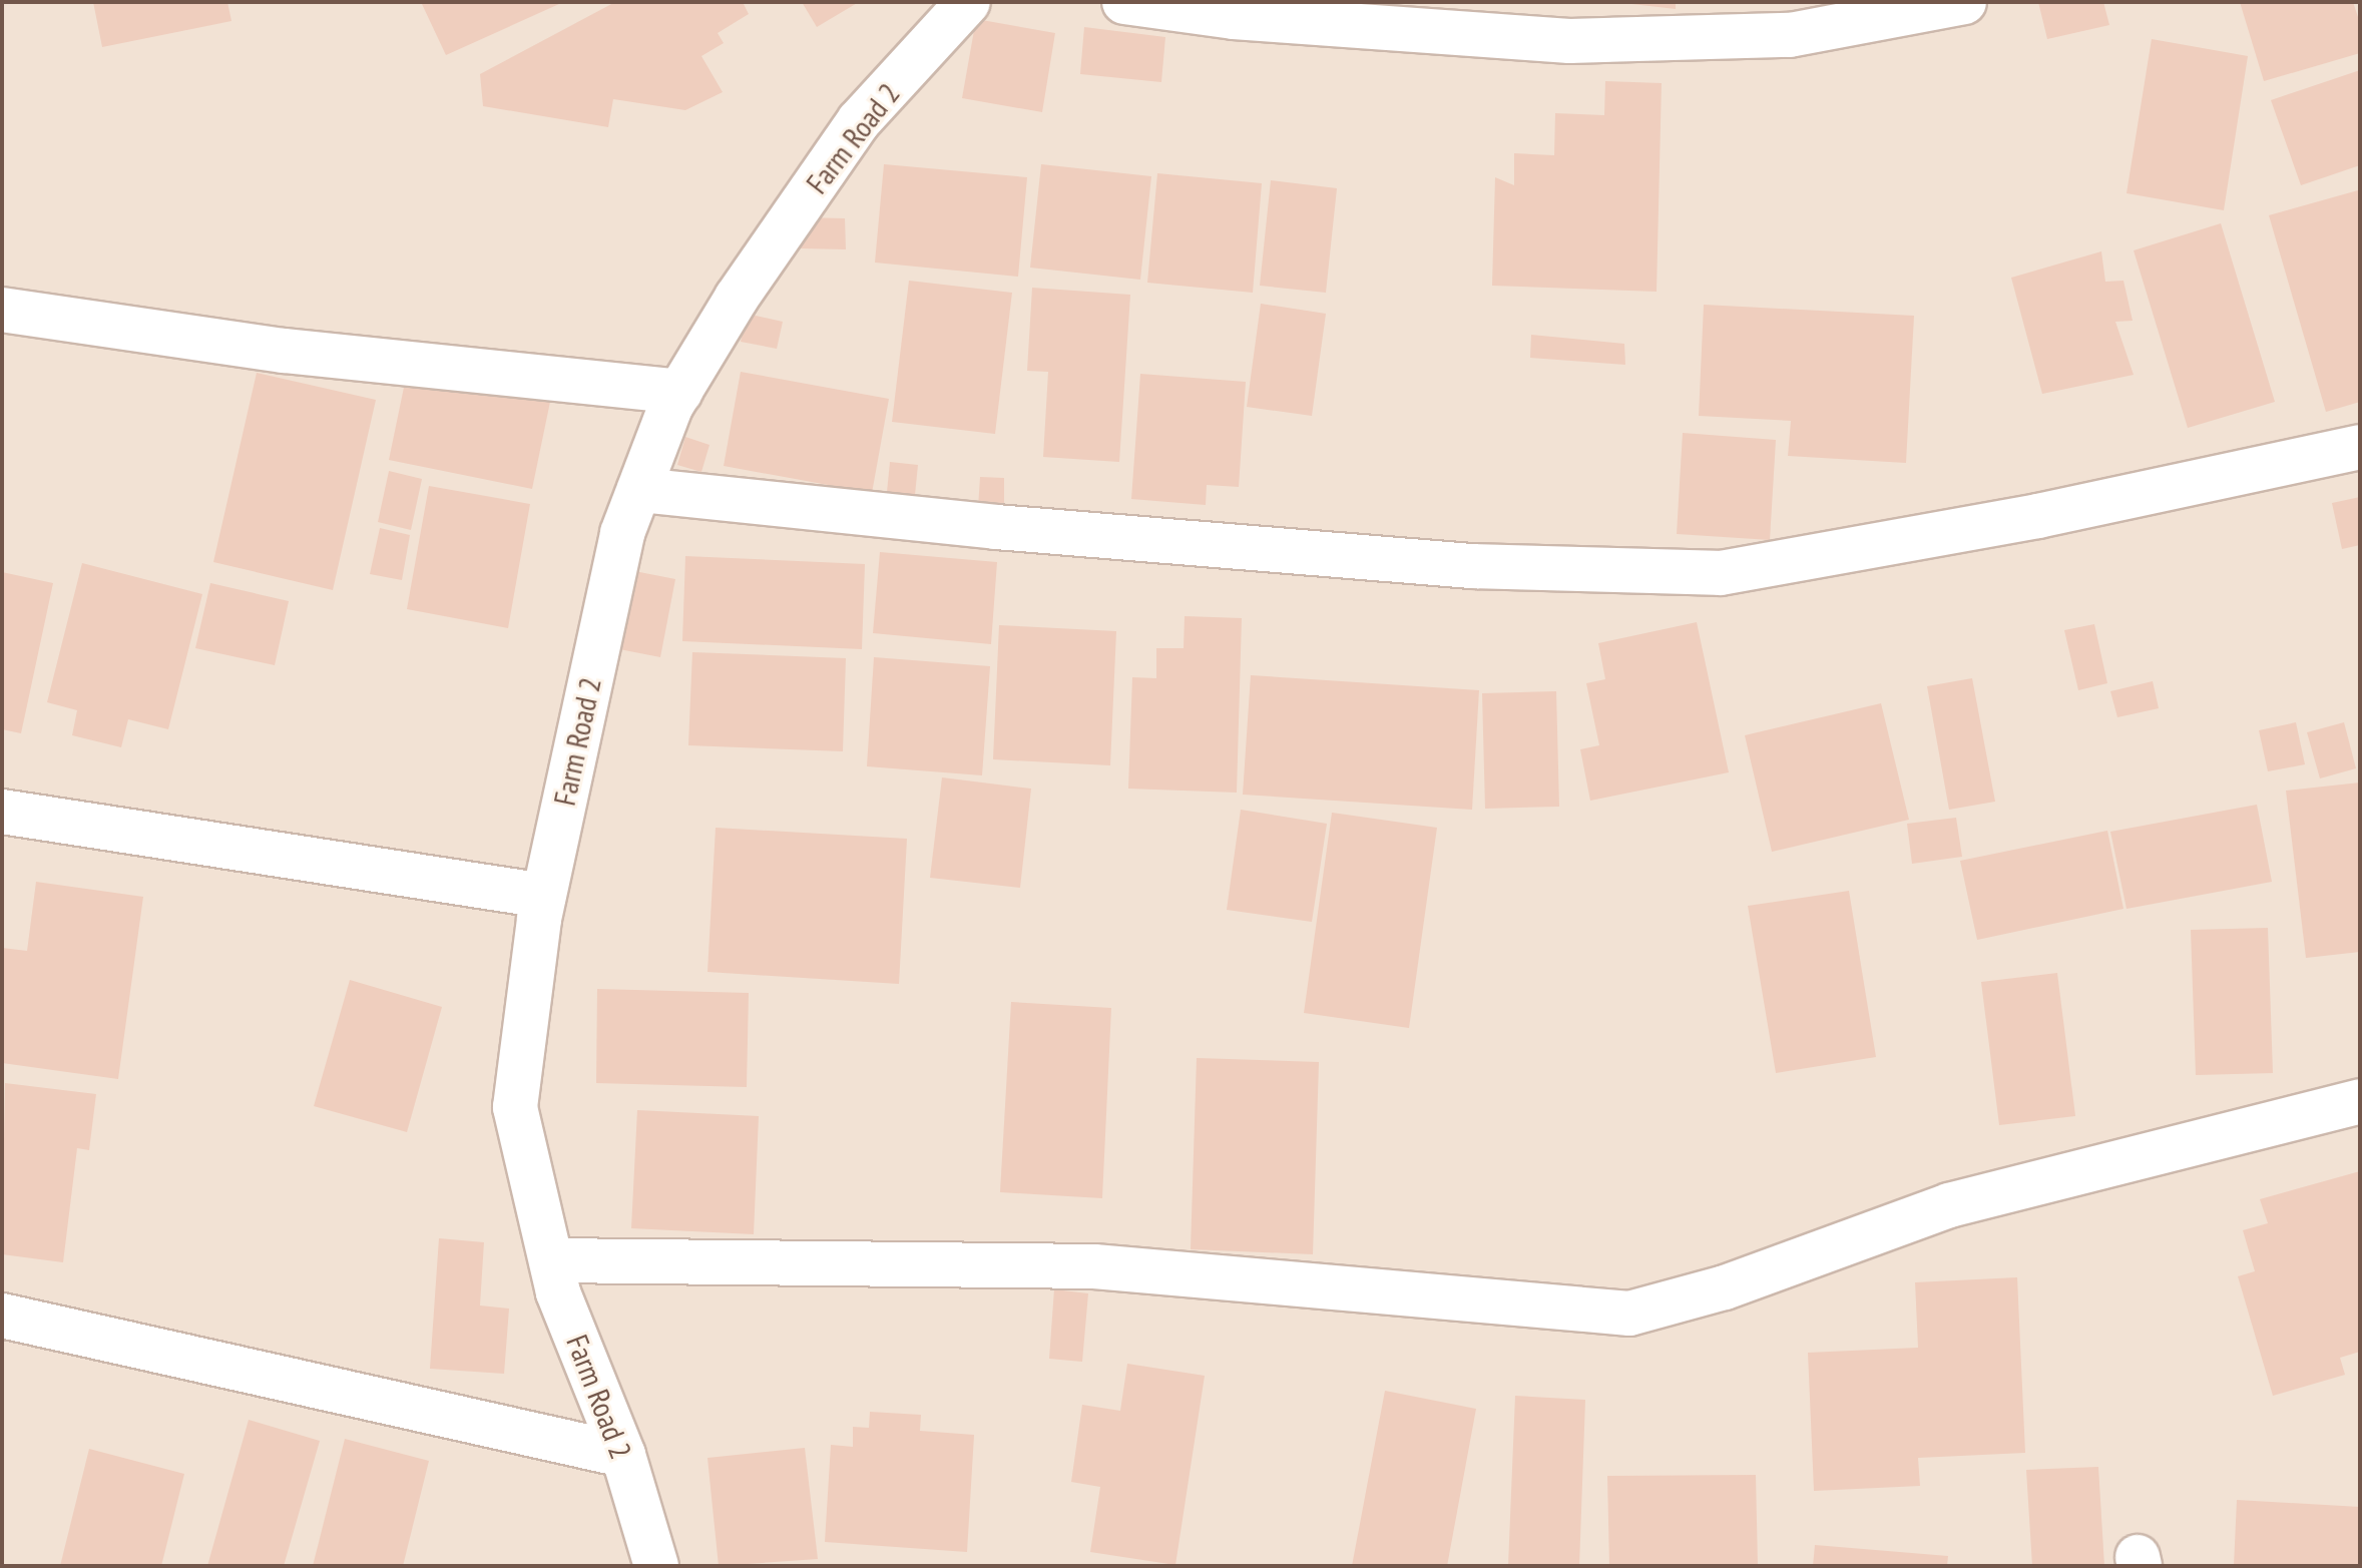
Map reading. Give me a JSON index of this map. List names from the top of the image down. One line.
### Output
{"streets":{"street":["Farm Road 2"]}}
